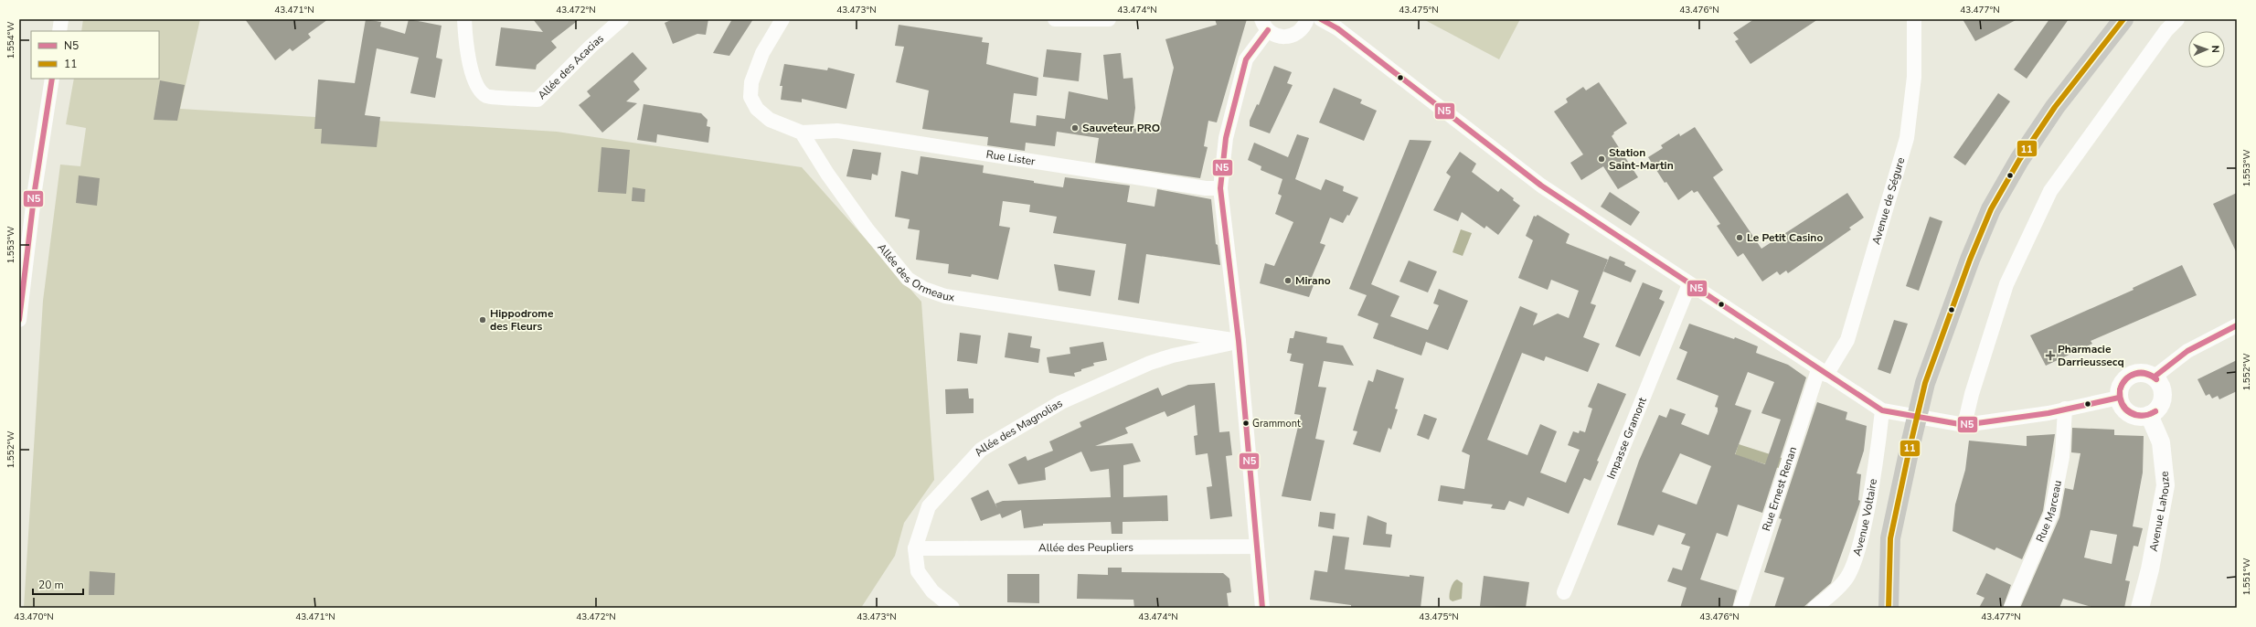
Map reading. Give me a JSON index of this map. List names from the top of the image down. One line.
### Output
{"streets":{"street":["Allée des Acacias","Rue Lister","Avenue de Ségure","Allée des Ormeaux","Allée des Magnolias","Impasse Gramont","Rue Ernest Renan","Rue Marceau","Avenue Lahouze","Avenue Voltaire","Allée des Peupliers"]},"crossings":[["Rue Lister","Allée des Ormeaux"],["Avenue de Ségure","Rue Ernest Renan"],["Allée des Ormeaux","Allée des Magnolias"],["Allée des Magnolias","Allée des Peupliers"]],"places":{"other":["Sauveteur PRO","Station Saint-Martin","Le Petit Casino","Mirano","Hippodrome des Fleurs","Grammont"],"health":["Pharmacie Darrieussecq"]},"lines":["transit line N5","transit line 11"],"legend":["N5","11"],"scale_bar":"20 m","north":"right","coordinates":["43.471°N","43.472°N","43.473°N","43.474°N","43.475°N","43.476°N","43.477°N","1.554°W","1.553°W","1.552°W","1.551°W","43.470°N"]}
